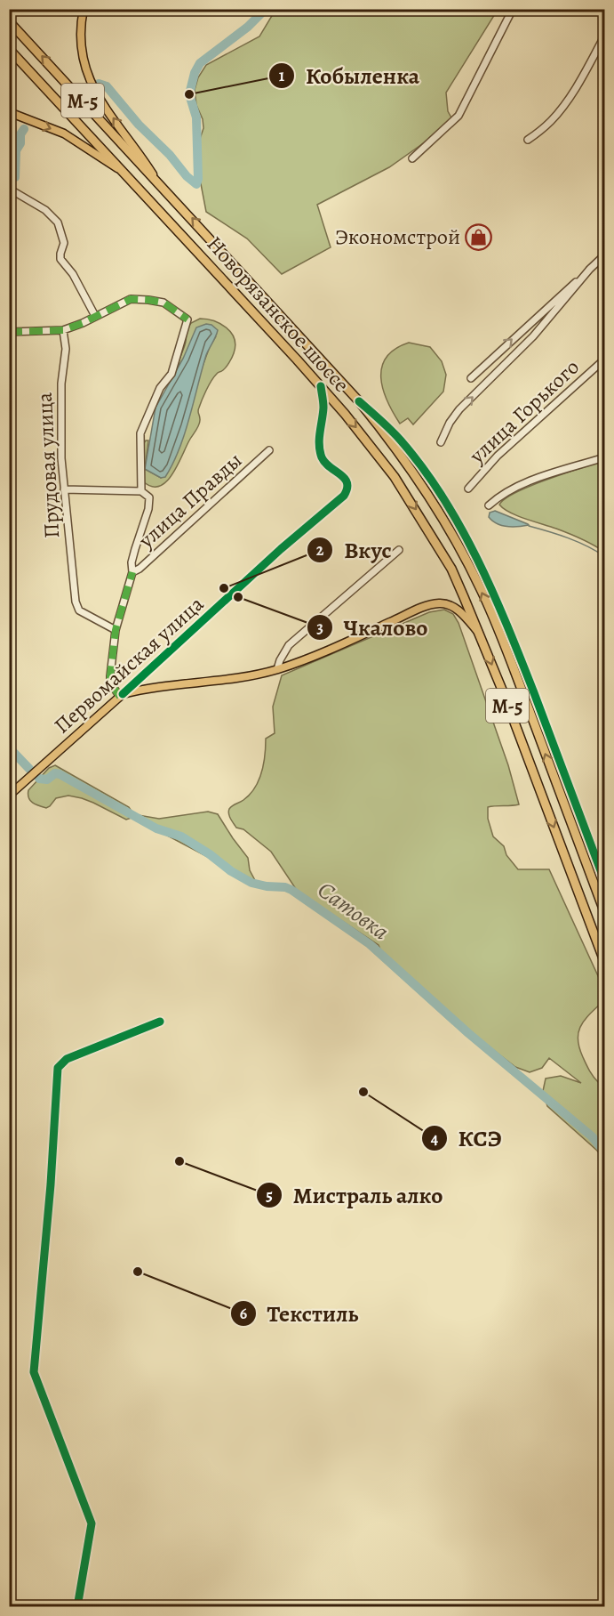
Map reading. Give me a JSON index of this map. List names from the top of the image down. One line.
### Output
{"streets":{"highway":["М-5","Новорязанское шоссе"],"main road":["Первомайская улица"],"street":["улица Горького","Прудовая улица","улица Правды"]},"crossings":[["Новорязанское шоссе","Первомайская улица"]],"water":["Сатовка"],"places":{"other":["Кобыленка","Вкус","Чкалово","КСЭ","Мистраль алко","Текстиль"],"shop":["Экономстрой"]}}
